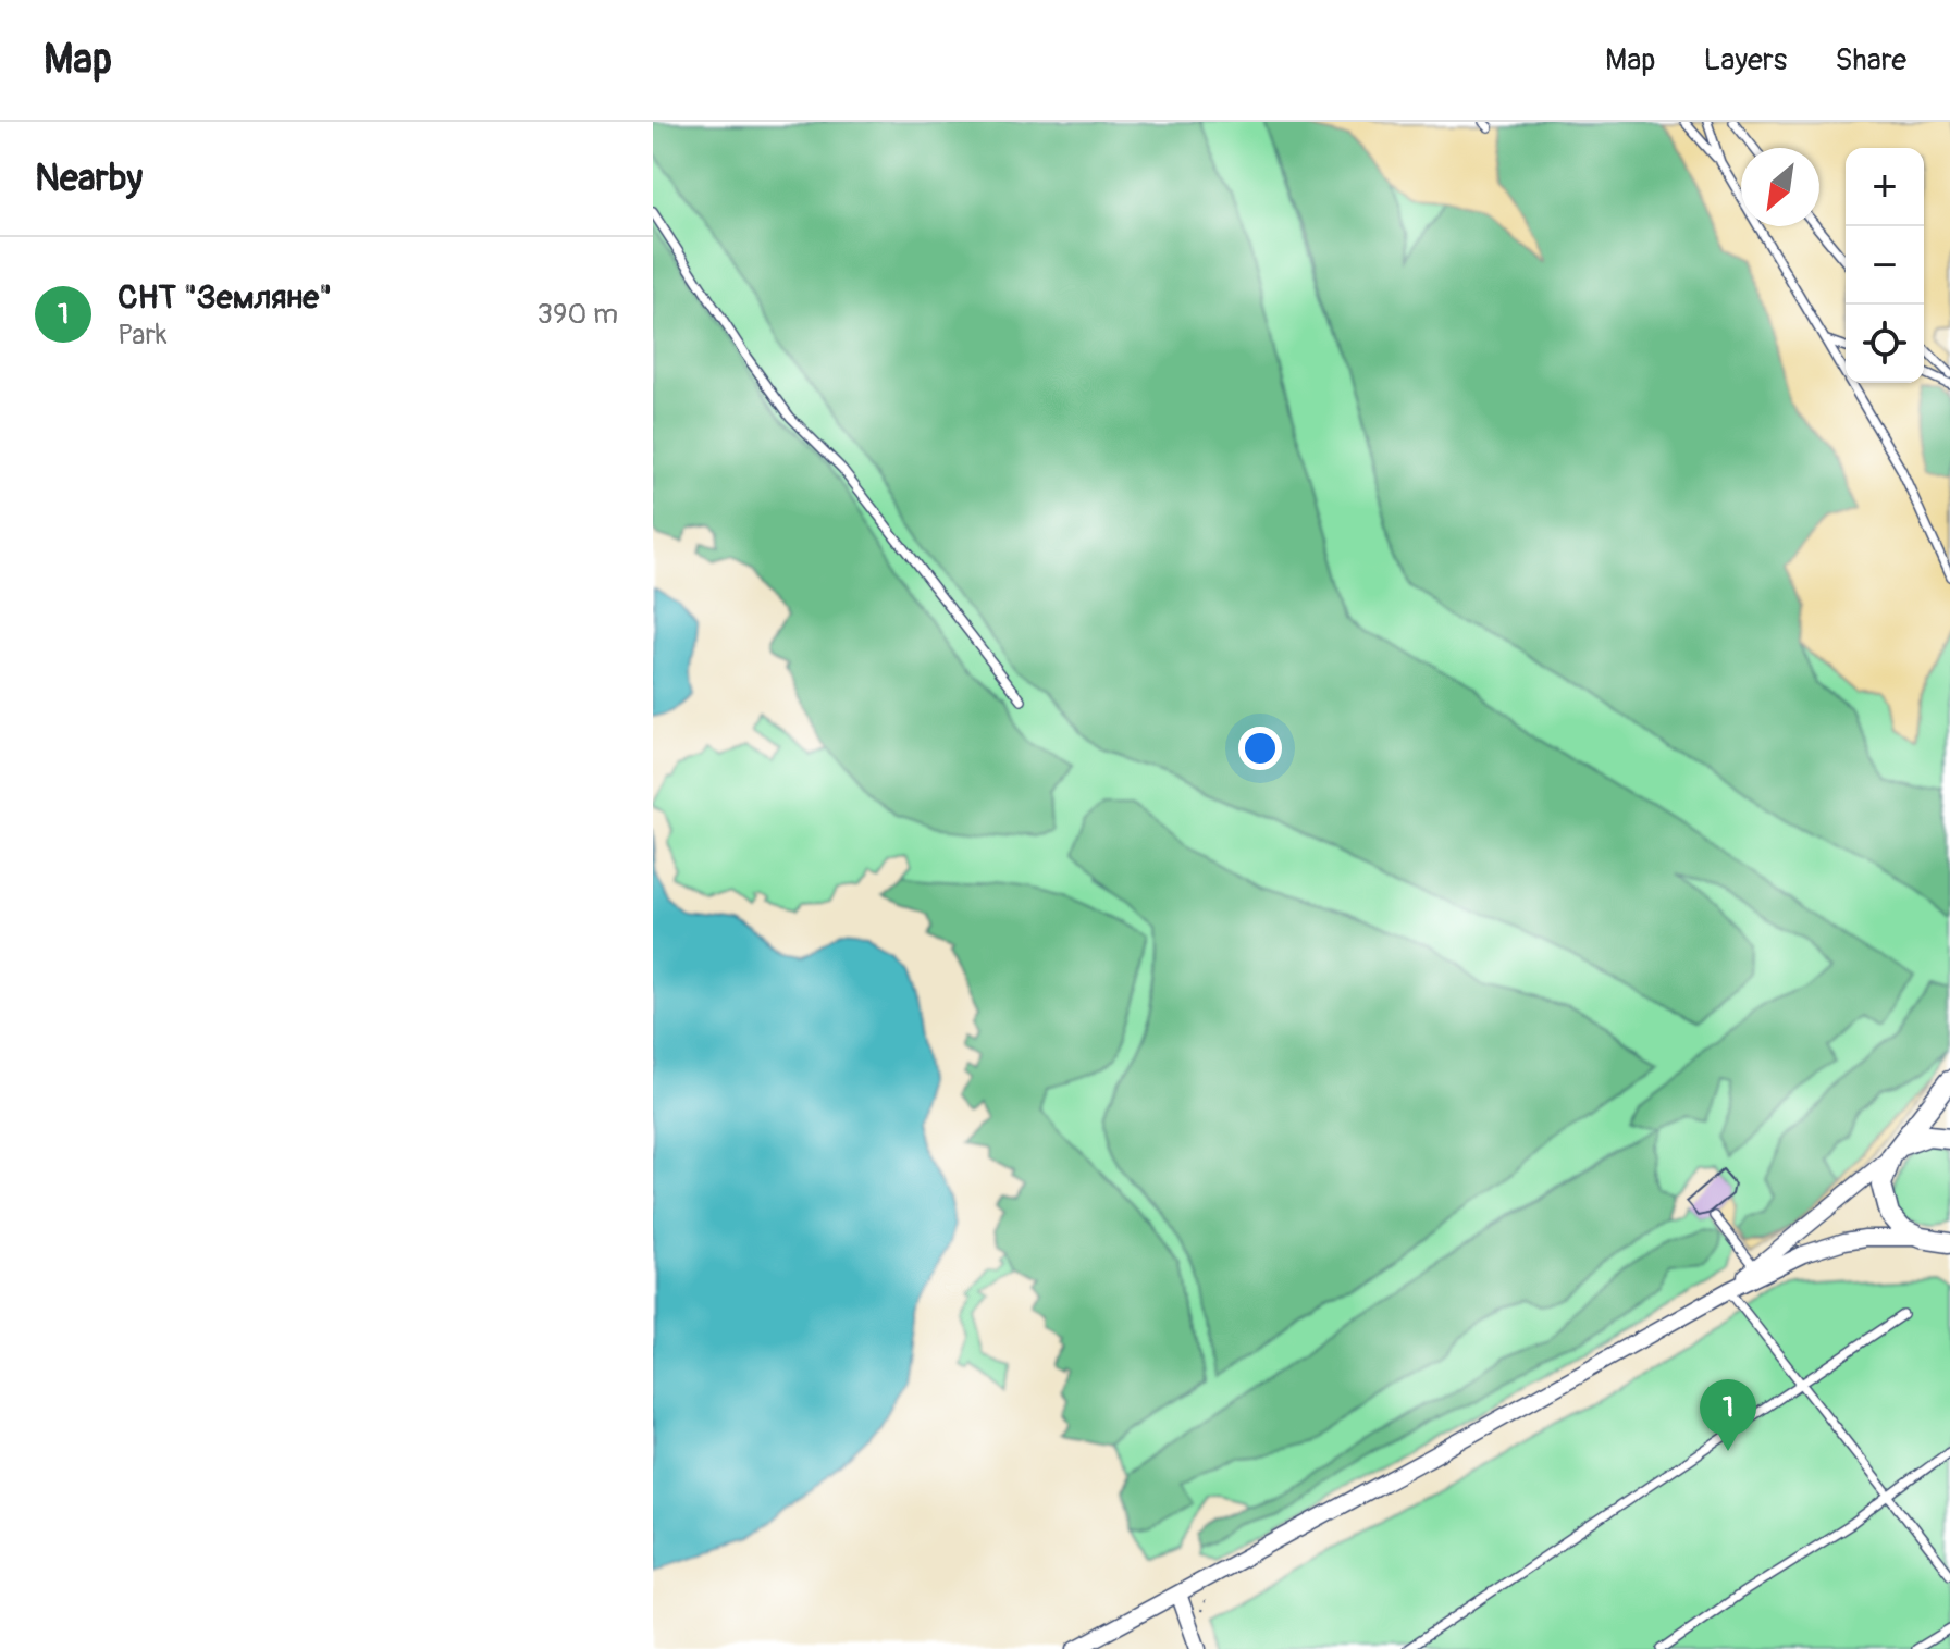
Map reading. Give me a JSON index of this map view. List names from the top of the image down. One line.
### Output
{"north":"bottom left","page":{"header":"Map","nav":["Map","Layers","Share"],"heading":"Nearby","map_buttons":["+","−"],"list":[{"mark":"1","name":"СНТ \"Земляне\"","note":"Park","value":"390 m"}],"pins":"1"}}
